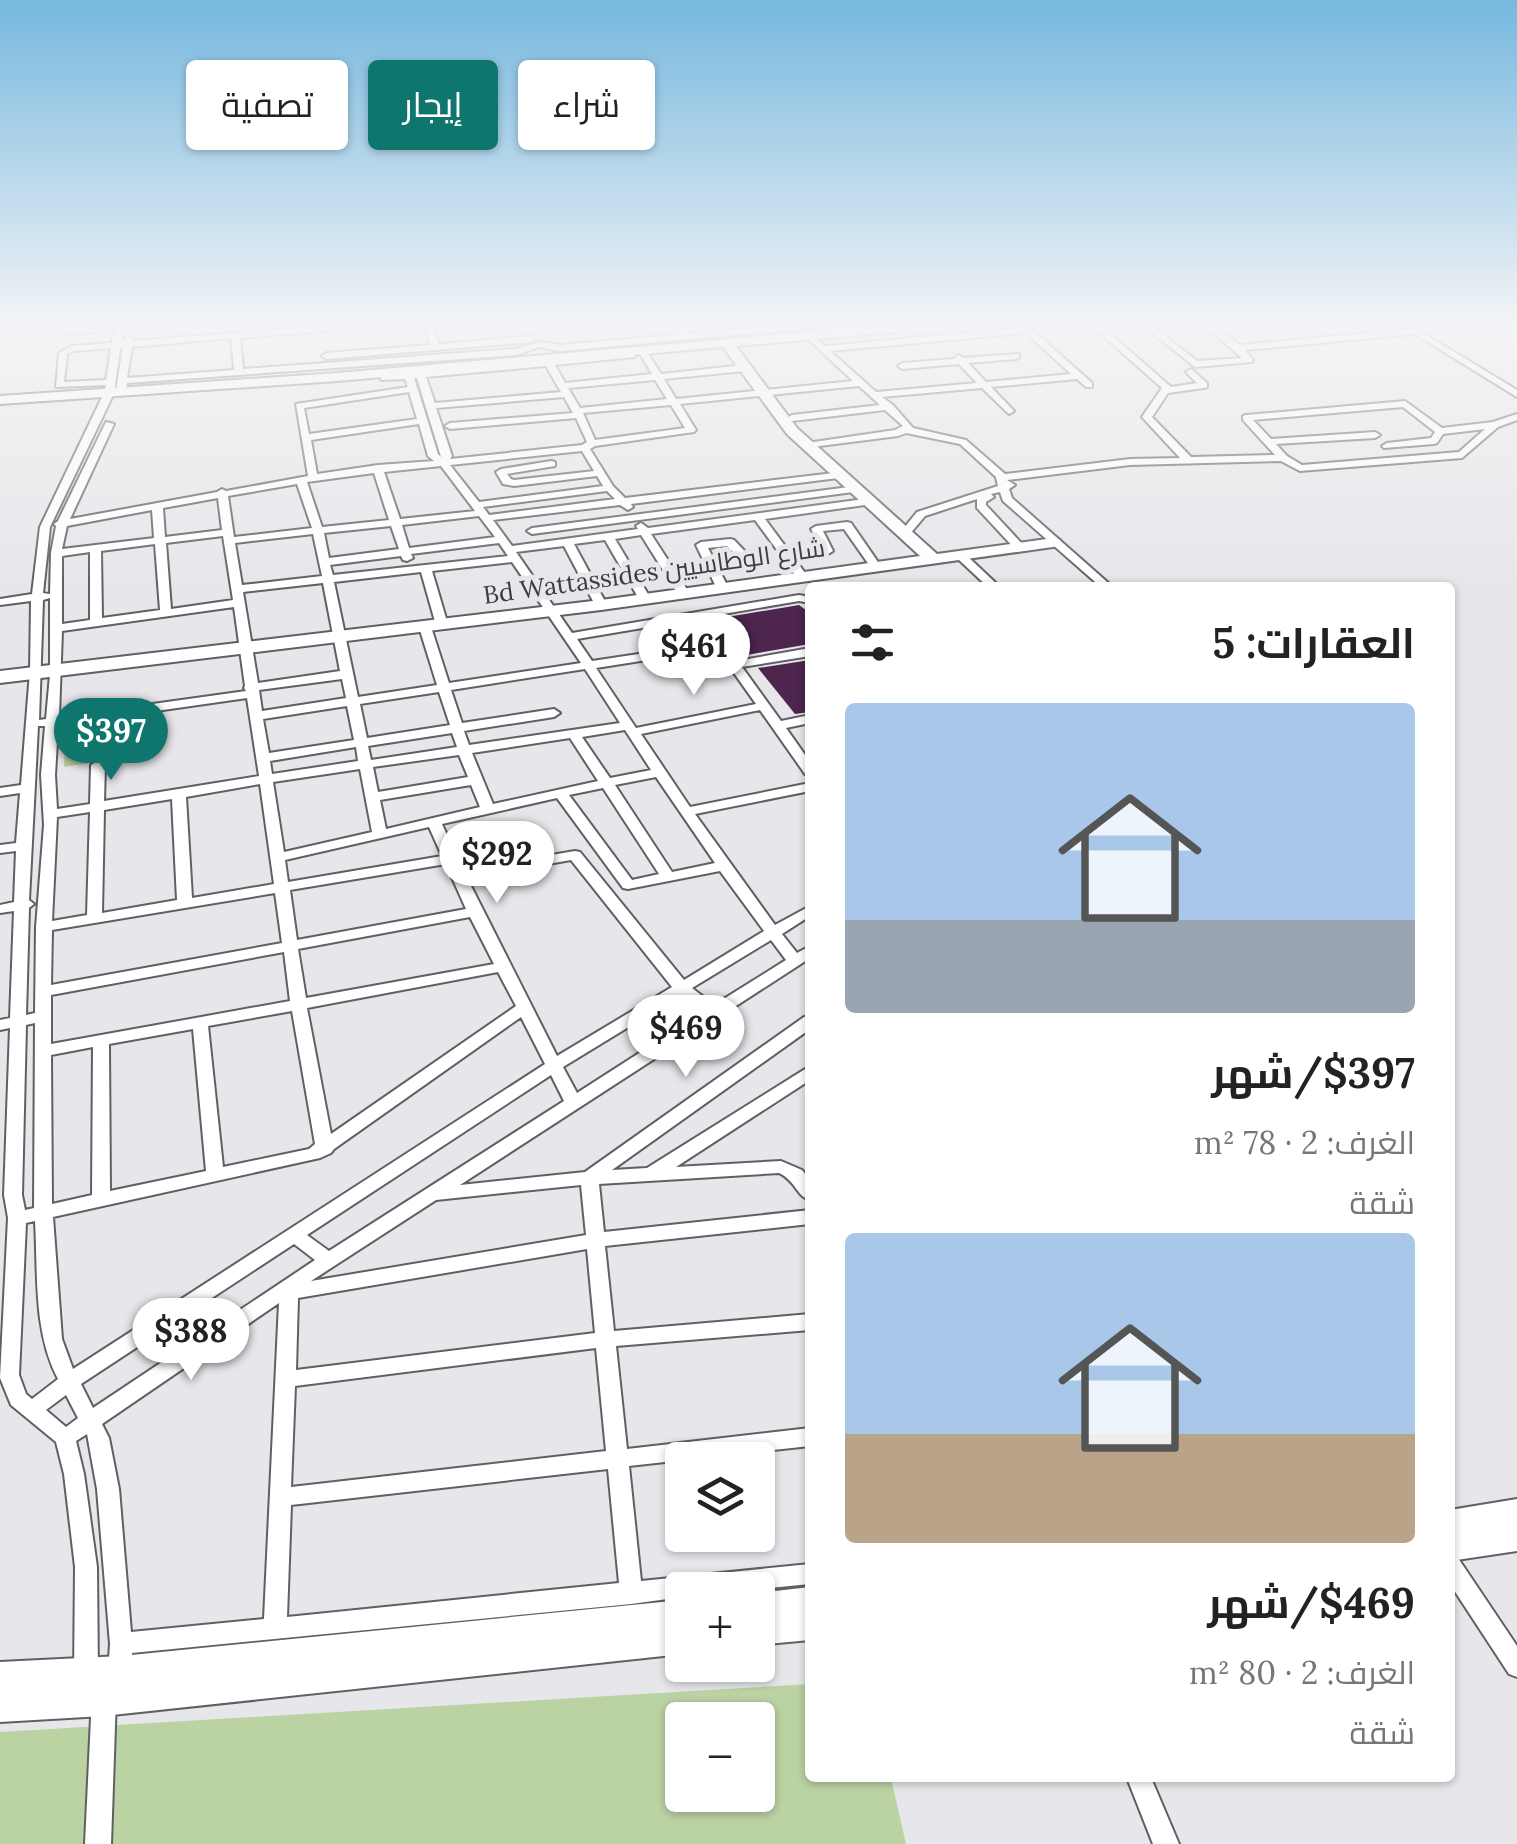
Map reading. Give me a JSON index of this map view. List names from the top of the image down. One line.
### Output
{"streets":{"street":["Bd Wattassides شارع الوطاسيين"]},"page":{"chip":["شراء","إيجار","تصفية"],"heading":"العقارات: 5","price":["$461","$397","$292","$469","$388"],"list":[{"name":"$397/شهر","note":"الغرف: 2 · 78 m² · شقة"},{"name":"$469/شهر","note":"الغرف: 2 · 80 m² · شقة"}],"map_buttons":["+","−"]}}
